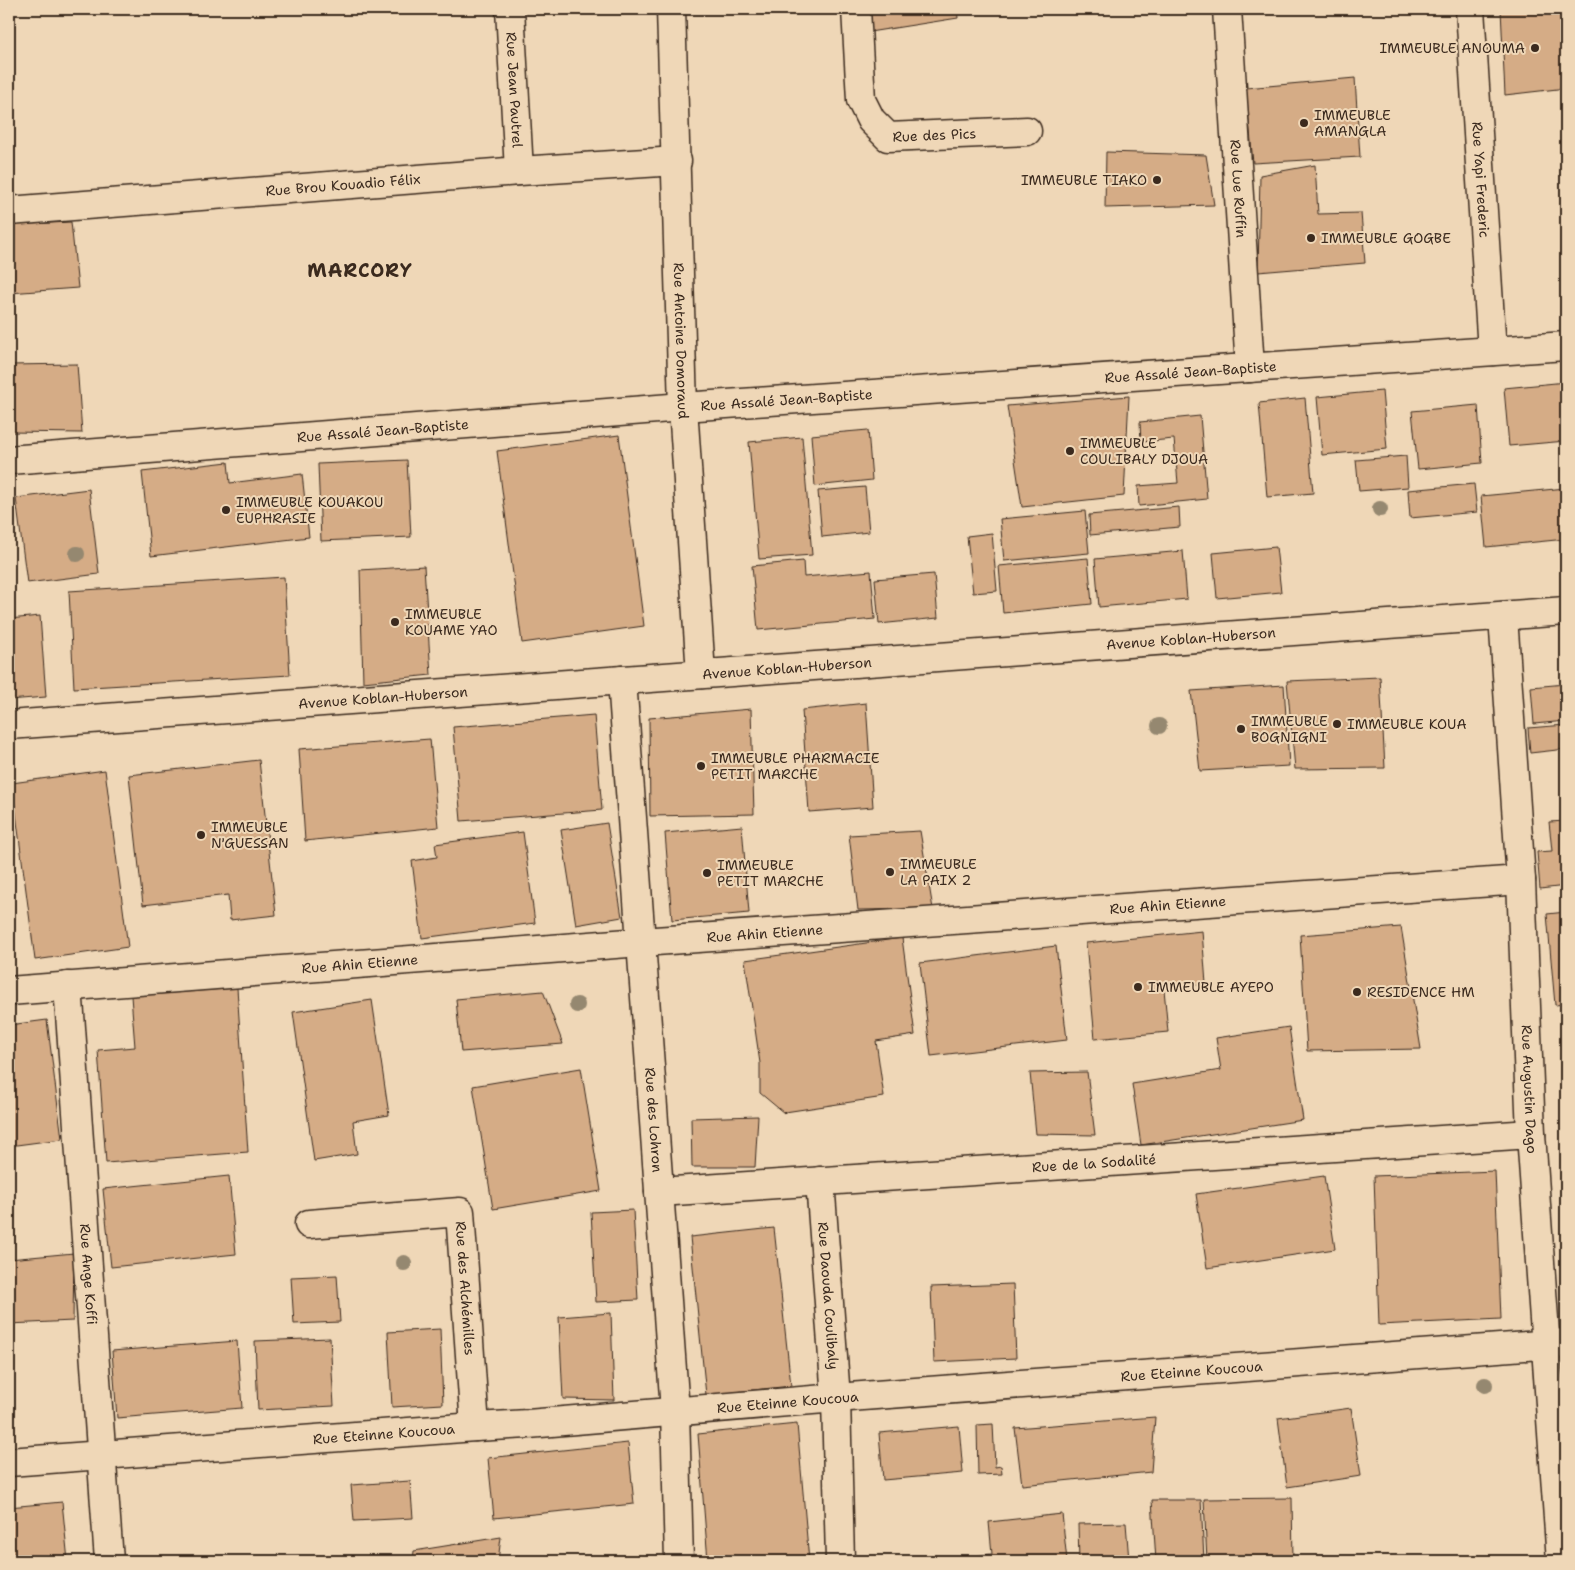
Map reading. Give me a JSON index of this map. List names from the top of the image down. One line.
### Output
{"streets":{"street":["Rue Jean Pautrel","Rue des Pics","Rue Yapi Frederic","Rue Brou Kouadio Félix","Rue Lue Ruffin","Rue Antoine Domoraud","Rue Assalé Jean-Baptiste","Avenue Koblan-Huberson","Rue Ahin Etienne","Rue Augustin Dago","Rue des Lohron","Rue de la Sodalité","Rue Ange Koffi","Rue des Alchémilles","Rue Daouda Coulibaly","Rue Eteinne Koucoua"]},"crossings":[["Rue Jean Pautrel","Rue Brou Kouadio Félix"],["Rue Yapi Frederic","Rue Assalé Jean-Baptiste"],["Rue Brou Kouadio Félix","Rue Antoine Domoraud"],["Rue Lue Ruffin","Rue Assalé Jean-Baptiste"],["Rue Antoine Domoraud","Rue Assalé Jean-Baptiste"],["Rue Antoine Domoraud","Avenue Koblan-Huberson"],["Avenue Koblan-Huberson","Rue Augustin Dago"],["Avenue Koblan-Huberson","Rue des Lohron"],["Rue Ahin Etienne","Rue Augustin Dago"],["Rue Ahin Etienne","Rue des Lohron"],["Rue Ahin Etienne","Rue Ange Koffi"],["Rue Augustin Dago","Rue de la Sodalité"],["Rue Augustin Dago","Rue Eteinne Koucoua"],["Rue des Lohron","Rue de la Sodalité"],["Rue des Lohron","Rue Eteinne Koucoua"],["Rue de la Sodalité","Rue Daouda Coulibaly"],["Rue Ange Koffi","Rue Eteinne Koucoua"],["Rue des Alchémilles","Rue Eteinne Koucoua"],["Rue Daouda Coulibaly","Rue Eteinne Koucoua"]],"districts":["MARCORY"],"places":["IMMEUBLE ANOUMA","IMMEUBLE AMANGLA","IMMEUBLE TIAKO","IMMEUBLE GOGBE","IMMEUBLE COULIBALY DJOUA","IMMEUBLE KOUAKOU EUPHRASIE","IMMEUBLE KOUAME YAO","IMMEUBLE KOUA","IMMEUBLE BOGNIGNI","IMMEUBLE PHARMACIE PETIT MARCHE","IMMEUBLE N'GUESSAN","IMMEUBLE LA PAIX 2","IMMEUBLE PETIT MARCHE","IMMEUBLE AYEPO","RESIDENCE HM"]}
